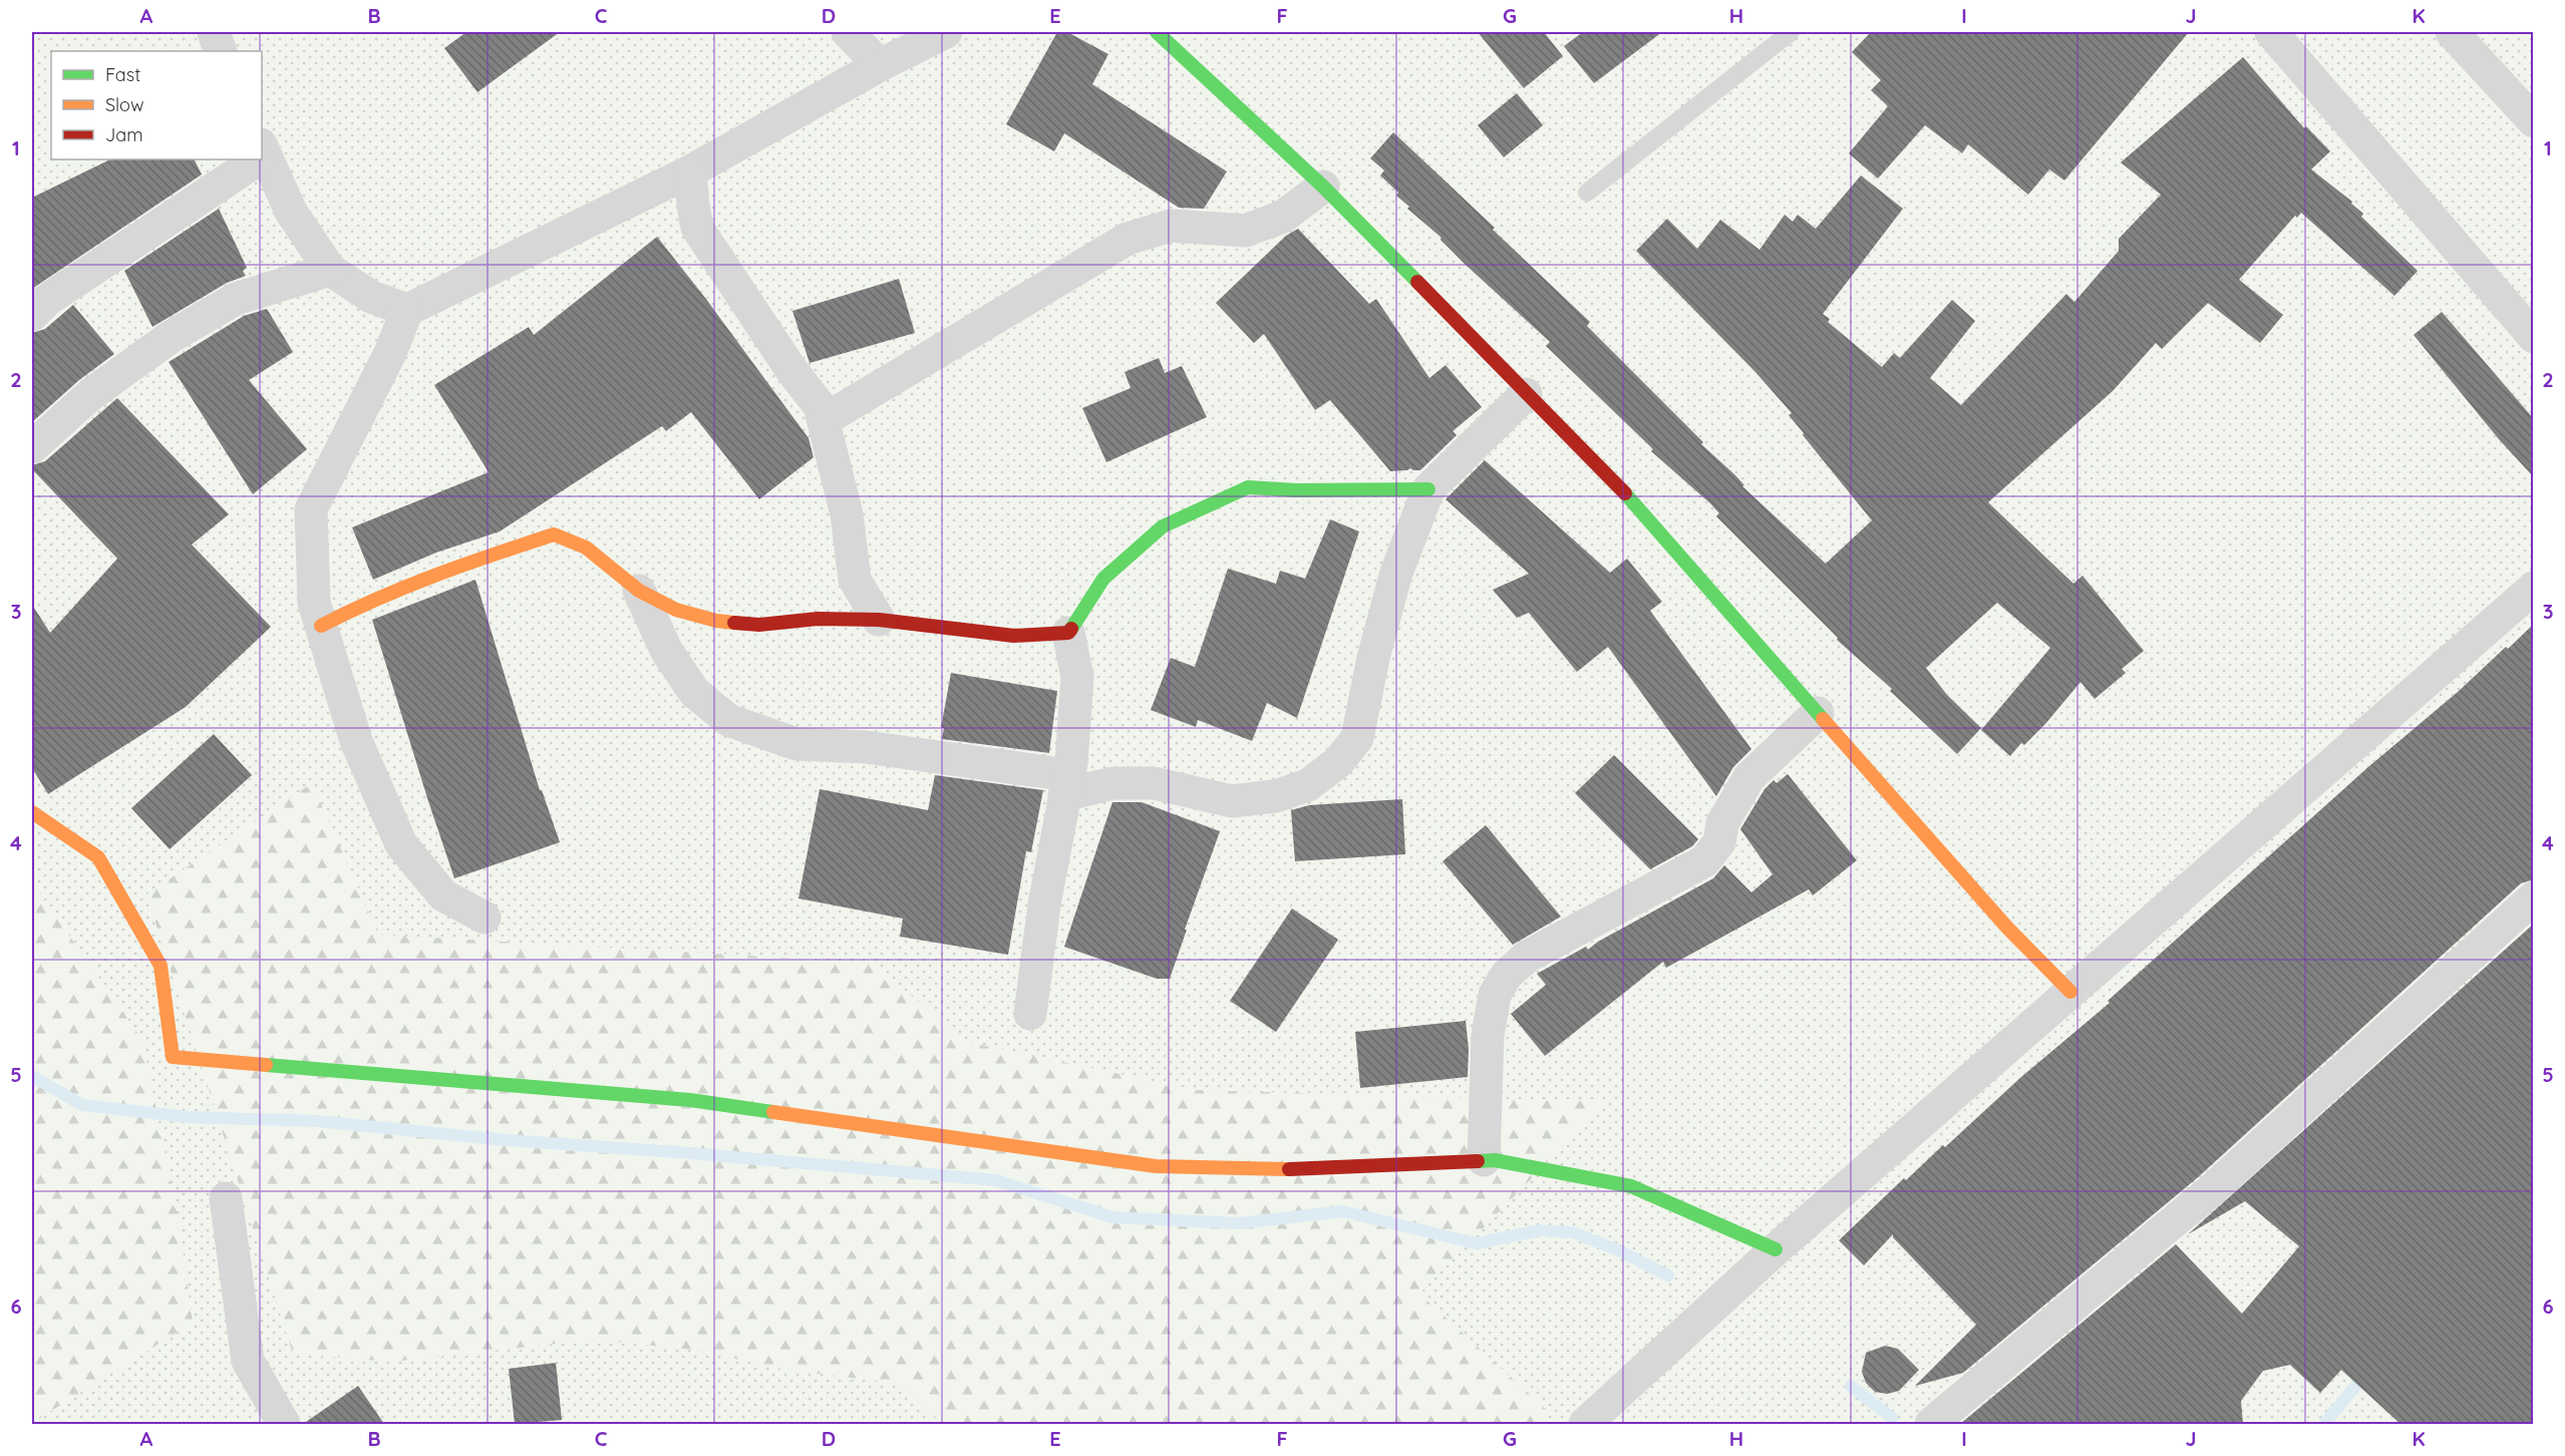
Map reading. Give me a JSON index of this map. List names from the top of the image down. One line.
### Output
{"legend":["Fast","Slow","Jam"],"grid":{"columns":["A","B","C","D","E","F","G","H","I","J","K"],"rows":["1","2","3","4","5","6"]}}
